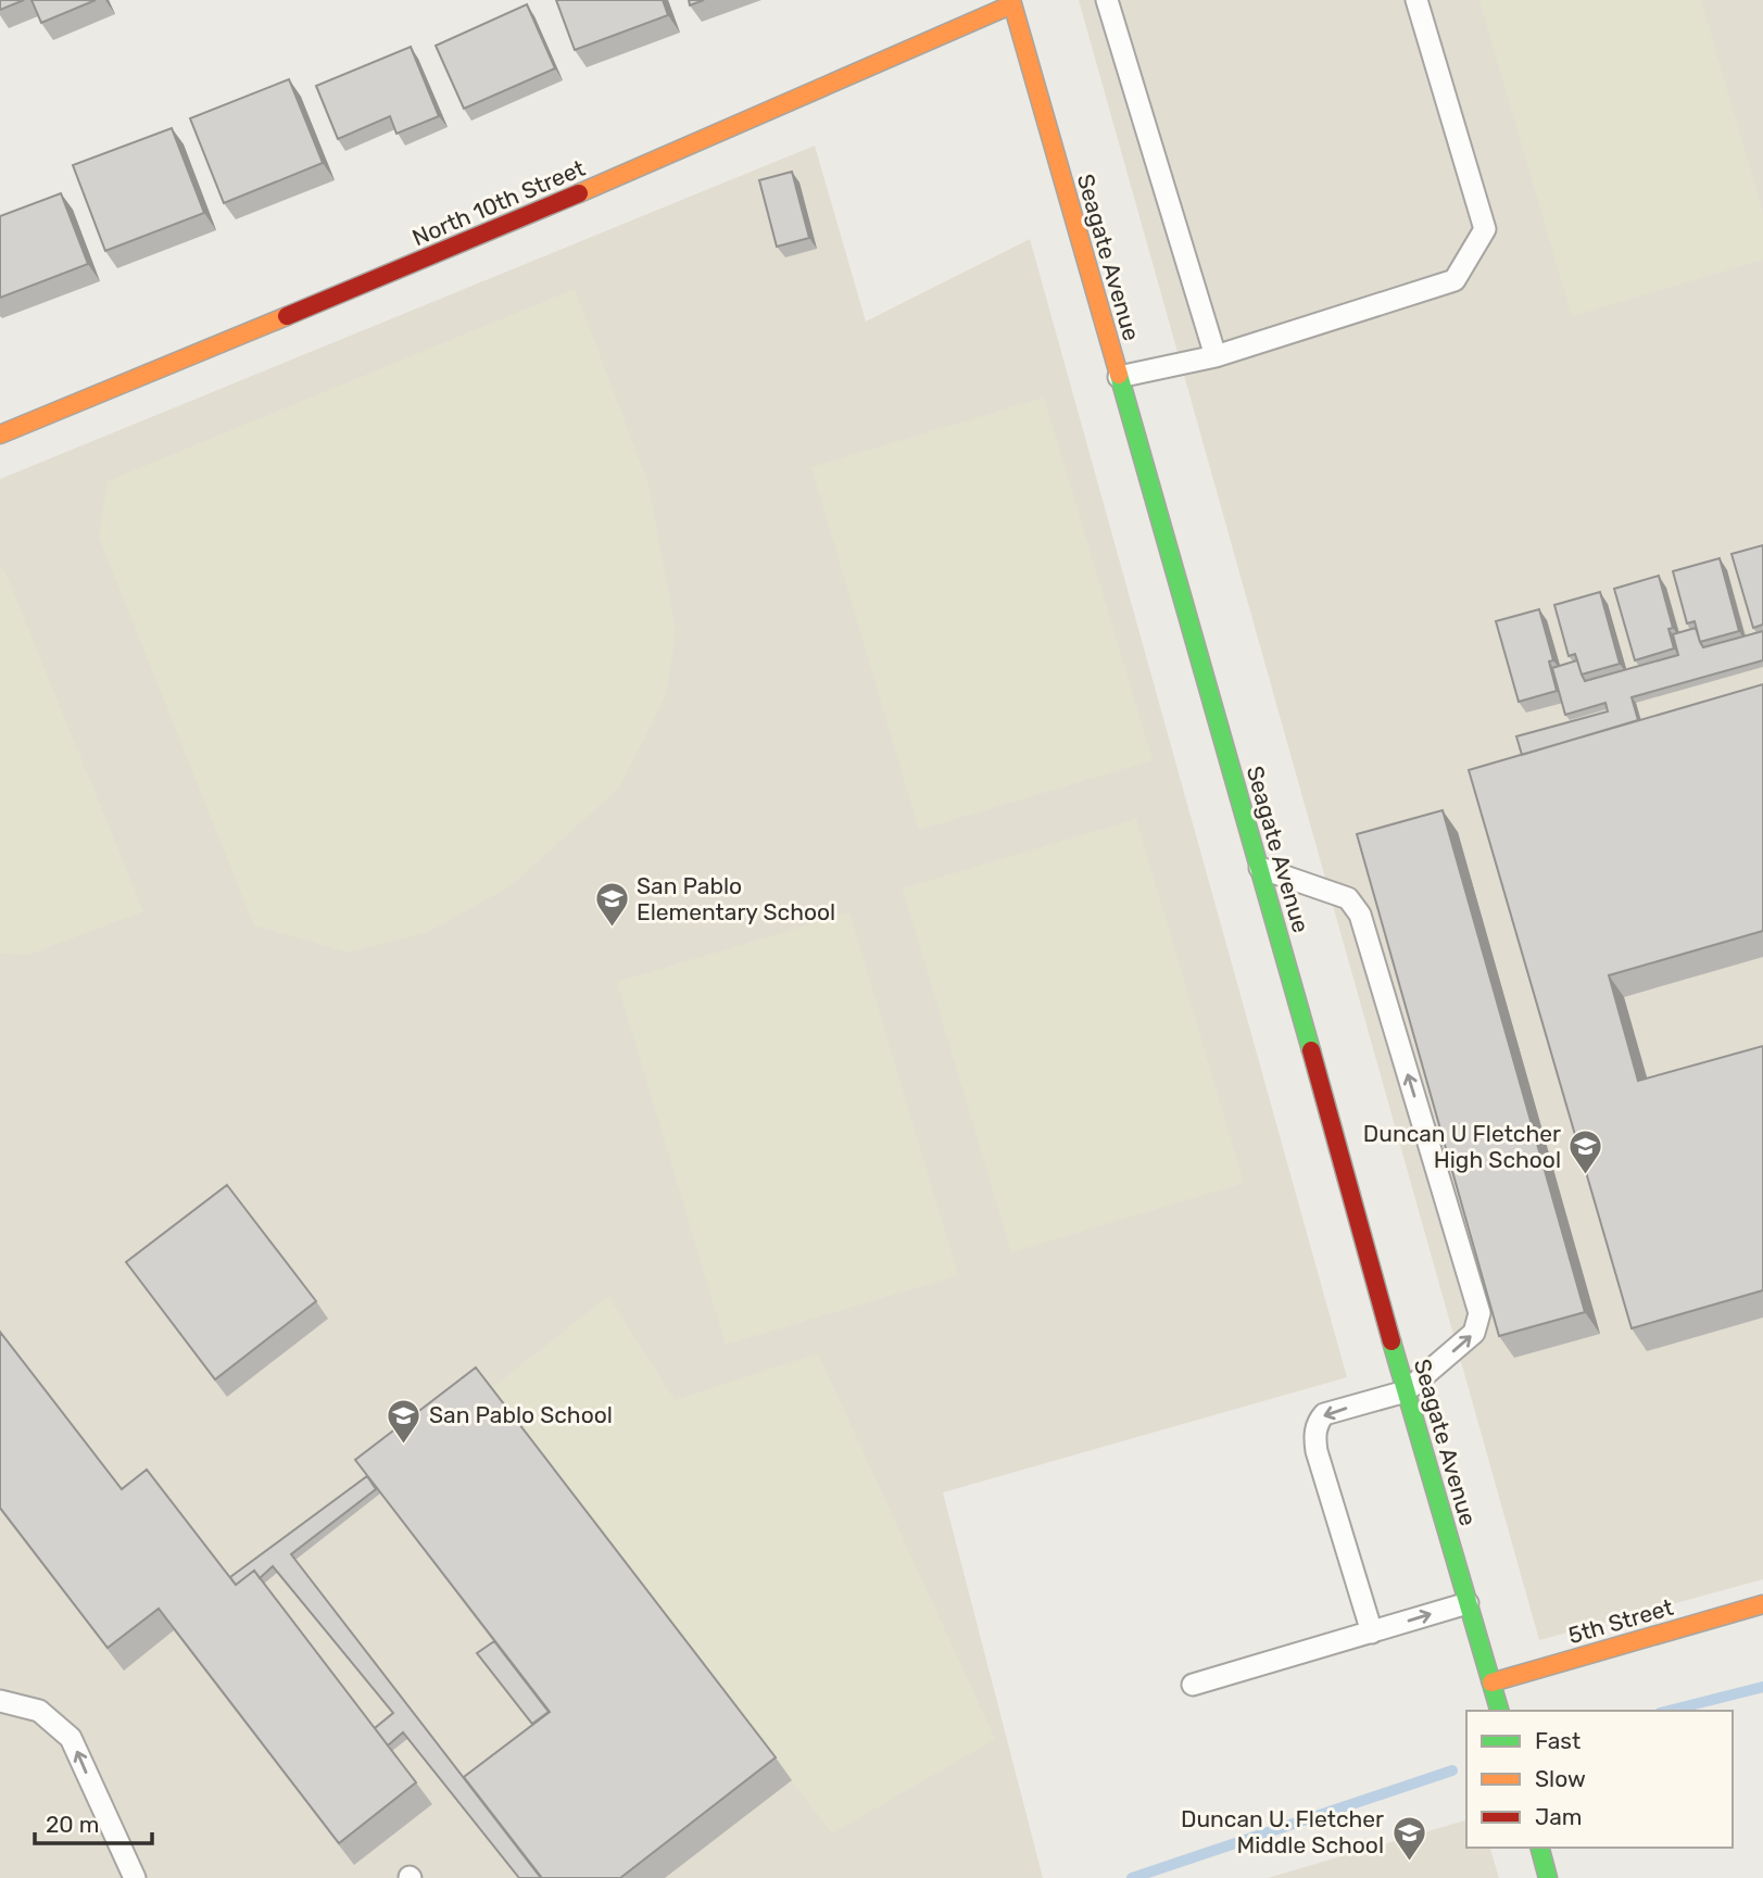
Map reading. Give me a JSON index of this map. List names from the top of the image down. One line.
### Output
{"streets":{"street":["North 10th Street","Seagate Avenue","5th Street"]},"crossings":[["North 10th Street","Seagate Avenue"],["Seagate Avenue","5th Street"]],"places":{"school or university":["San Pablo Elementary School","Duncan U Fletcher High School","San Pablo School","Duncan U. Fletcher Middle School"]},"legend":["Fast","Slow","Jam"],"scale_bar":"20 m"}
